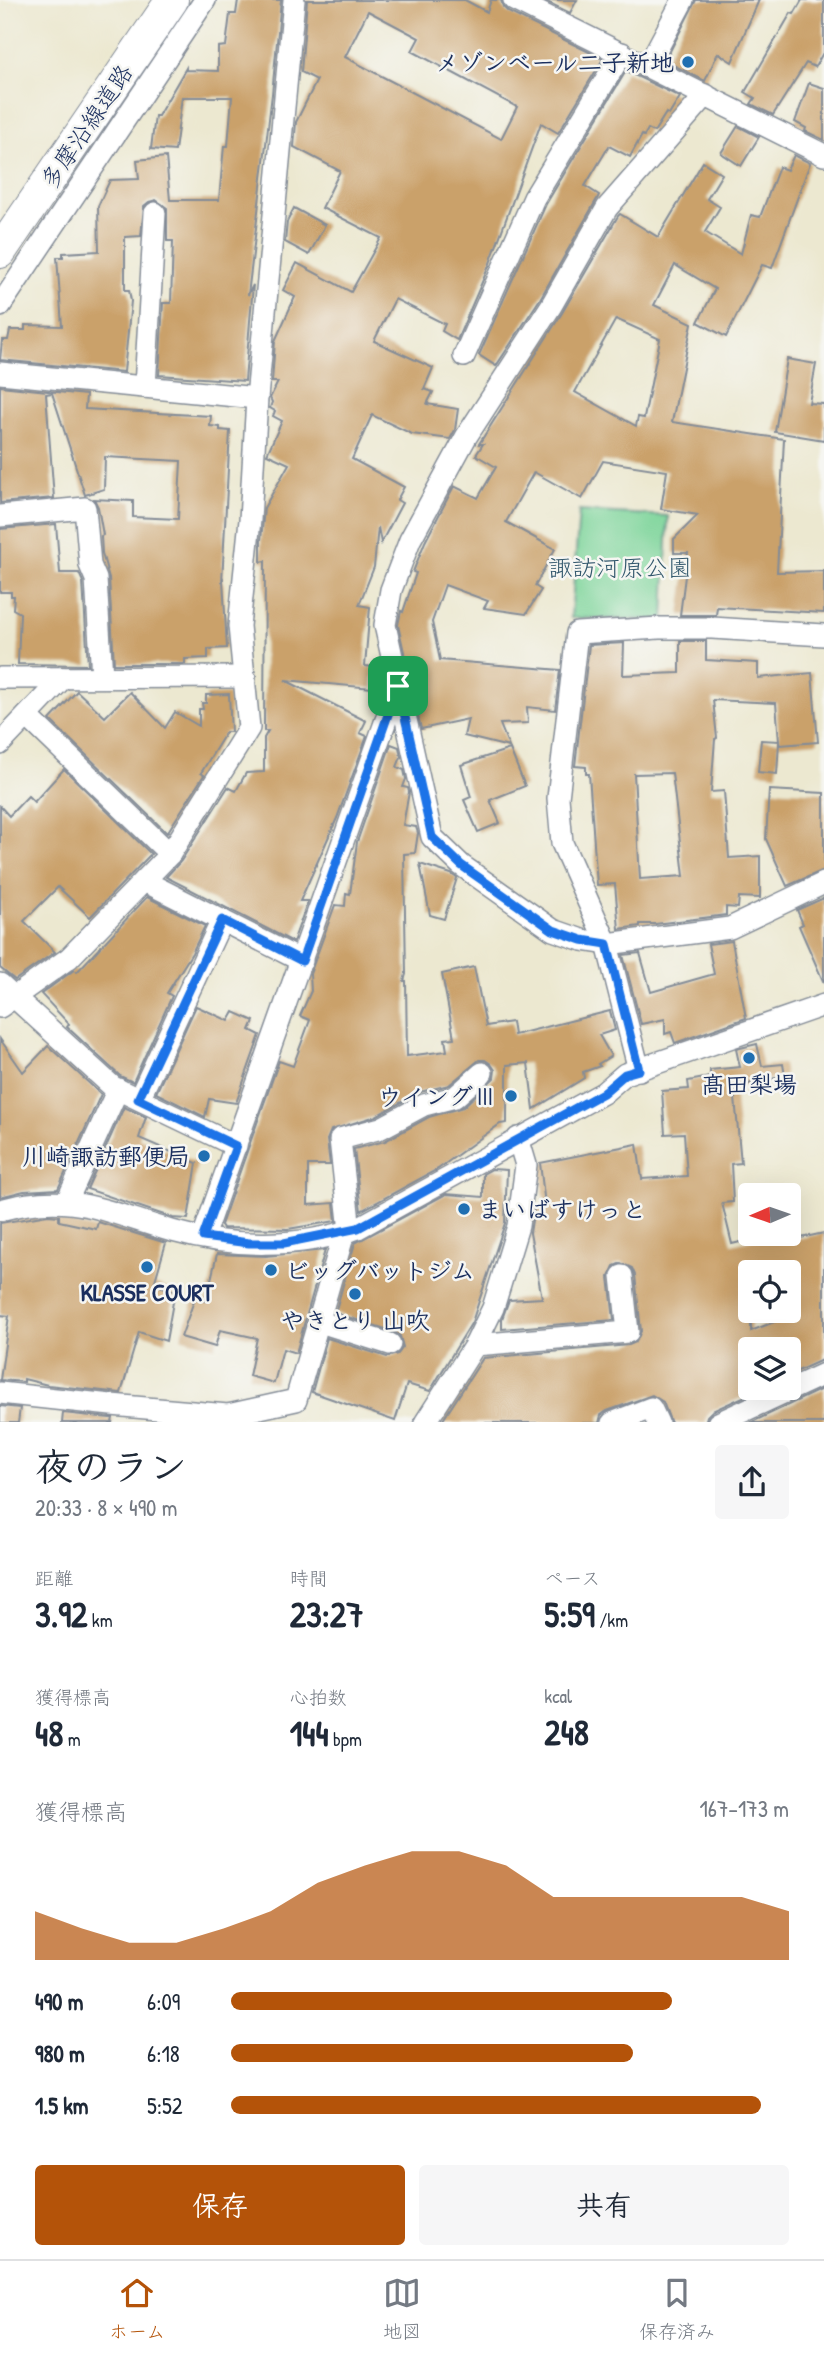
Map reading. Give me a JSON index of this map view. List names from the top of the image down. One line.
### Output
{"streets":{"main road":["多摩沿線道路"]},"parks":["諏訪河原公園"],"places":["メゾンベール二子新地","髙田梨場","ウイングⅢ","川崎諏訪郵便局","まいばすけっと","KLASSE COURT","ビッグバットジム","やきとり 山吹"],"north":"left","page":{"heading":["夜のラン","20:33 · 8 × 490 m"],"stats":[["距離","3.92 km"],["時間","23:27"],["ペース","5:59 /km"],["獲得標高","48 m"],["心拍数","144 bpm"],["kcal","248"]],"chart":["獲得標高","167–173 m"],"list":[{"name":"490 m","note":"6:09"},{"name":"980 m","note":"6:18"},{"name":"1.5 km","note":"5:52"}],"buttons":["保存","共有"],"tabs":["ホーム","地図","保存済み"]}}
